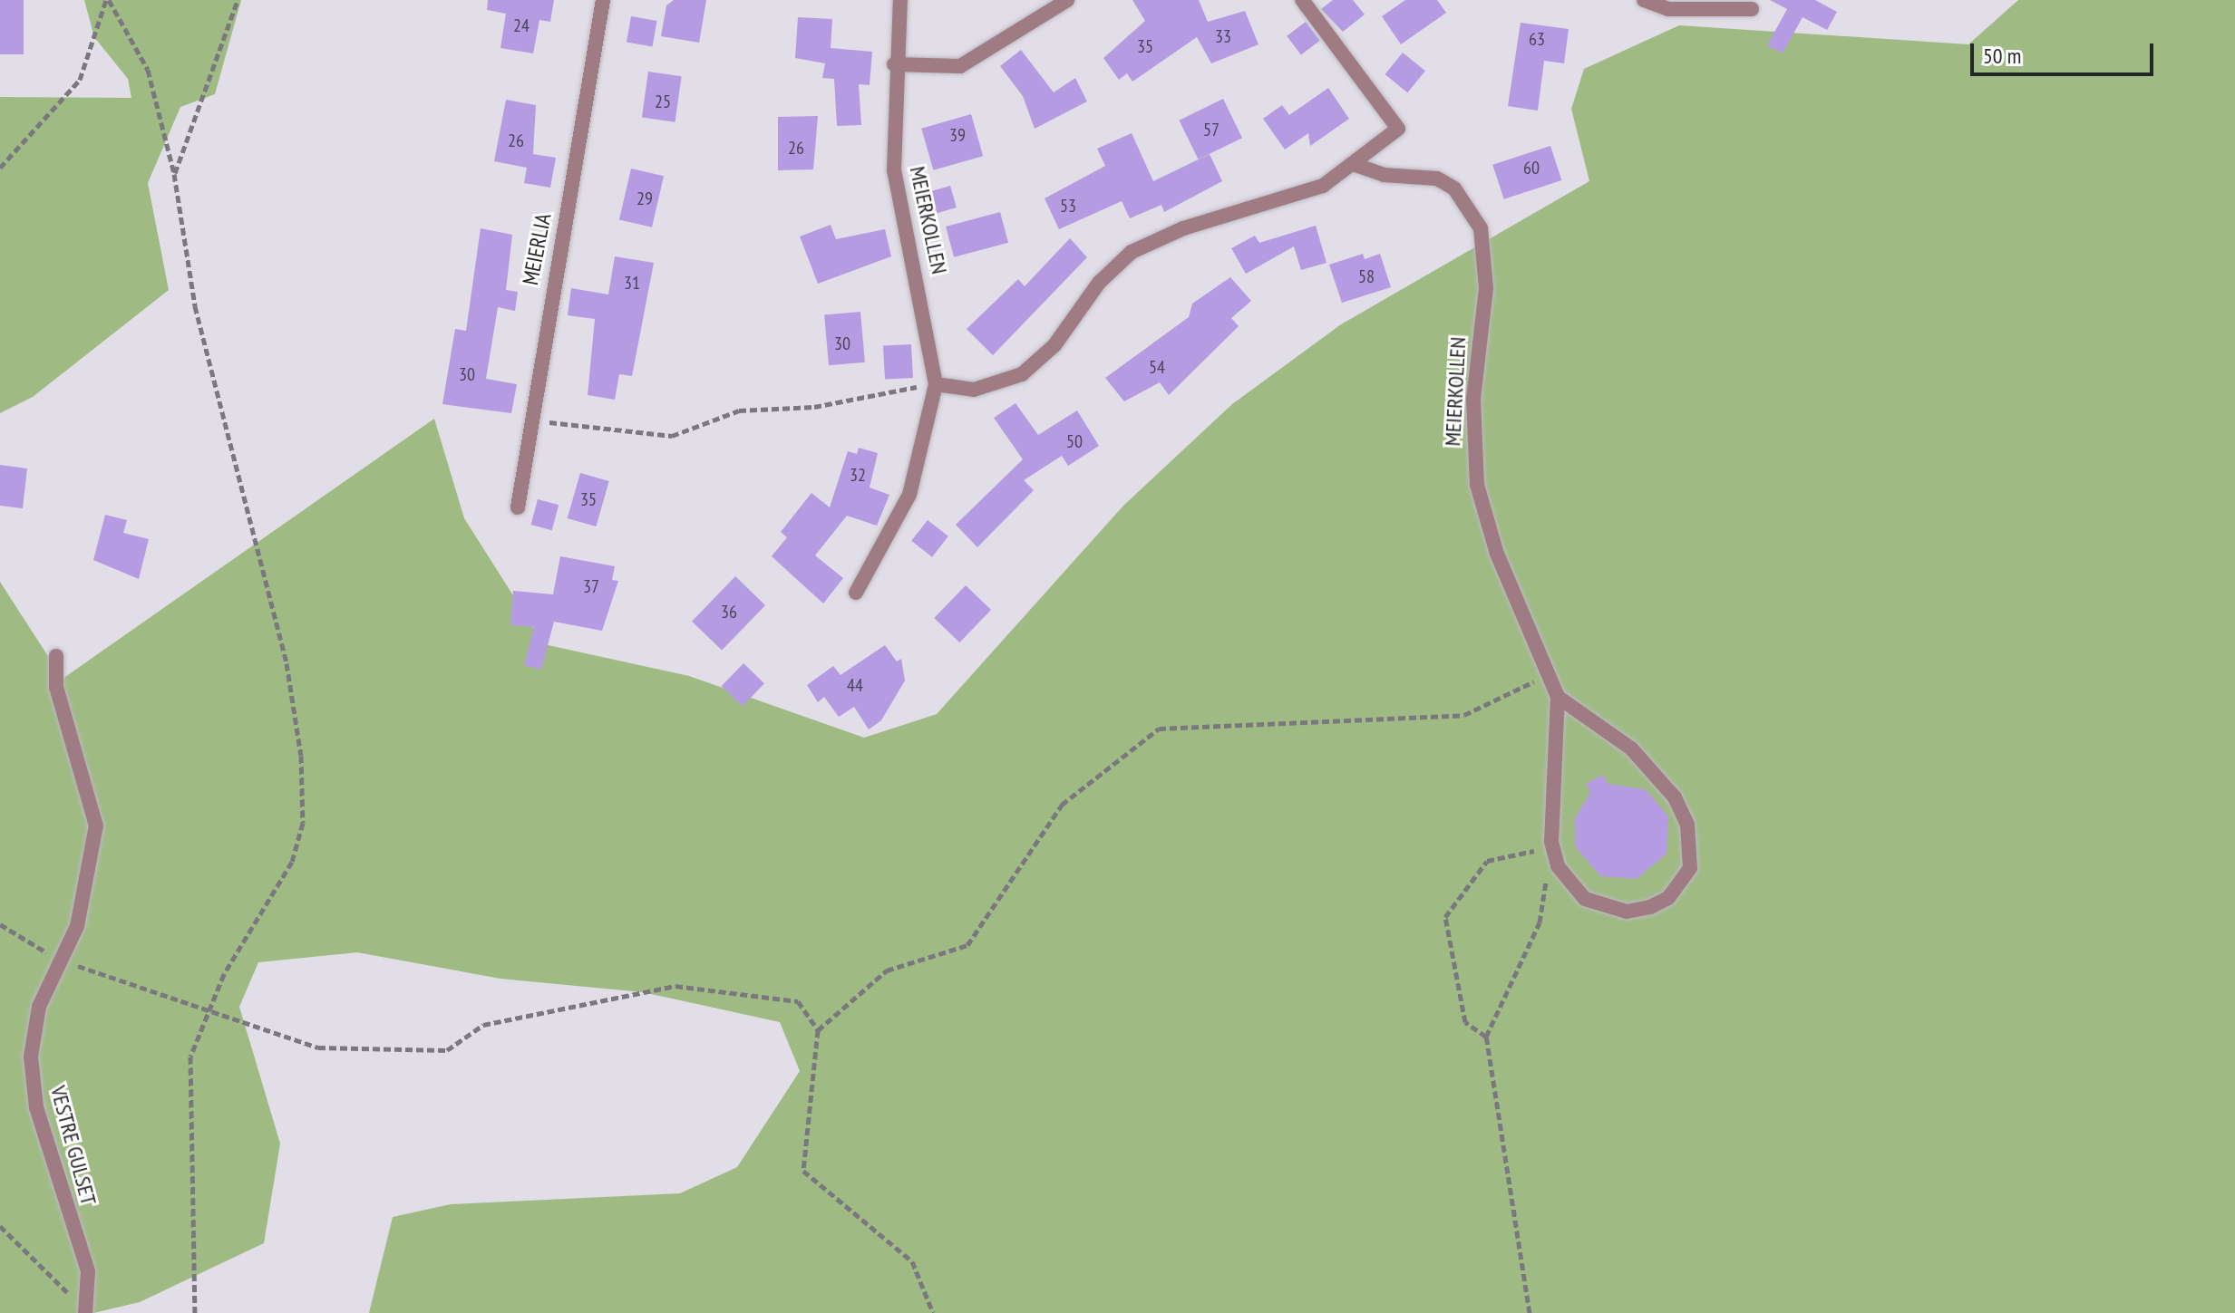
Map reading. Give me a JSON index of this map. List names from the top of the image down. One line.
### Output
{"streets":{"street":["MEIERKOLLEN","MEIERLIA","VESTRE GULSET"]},"house_numbers":["24","33","63","35","25","57","39","26","26","60","29","53","58","31","30","54","30","50","32","35","37","36","44"],"scale_bar":"50 m"}
